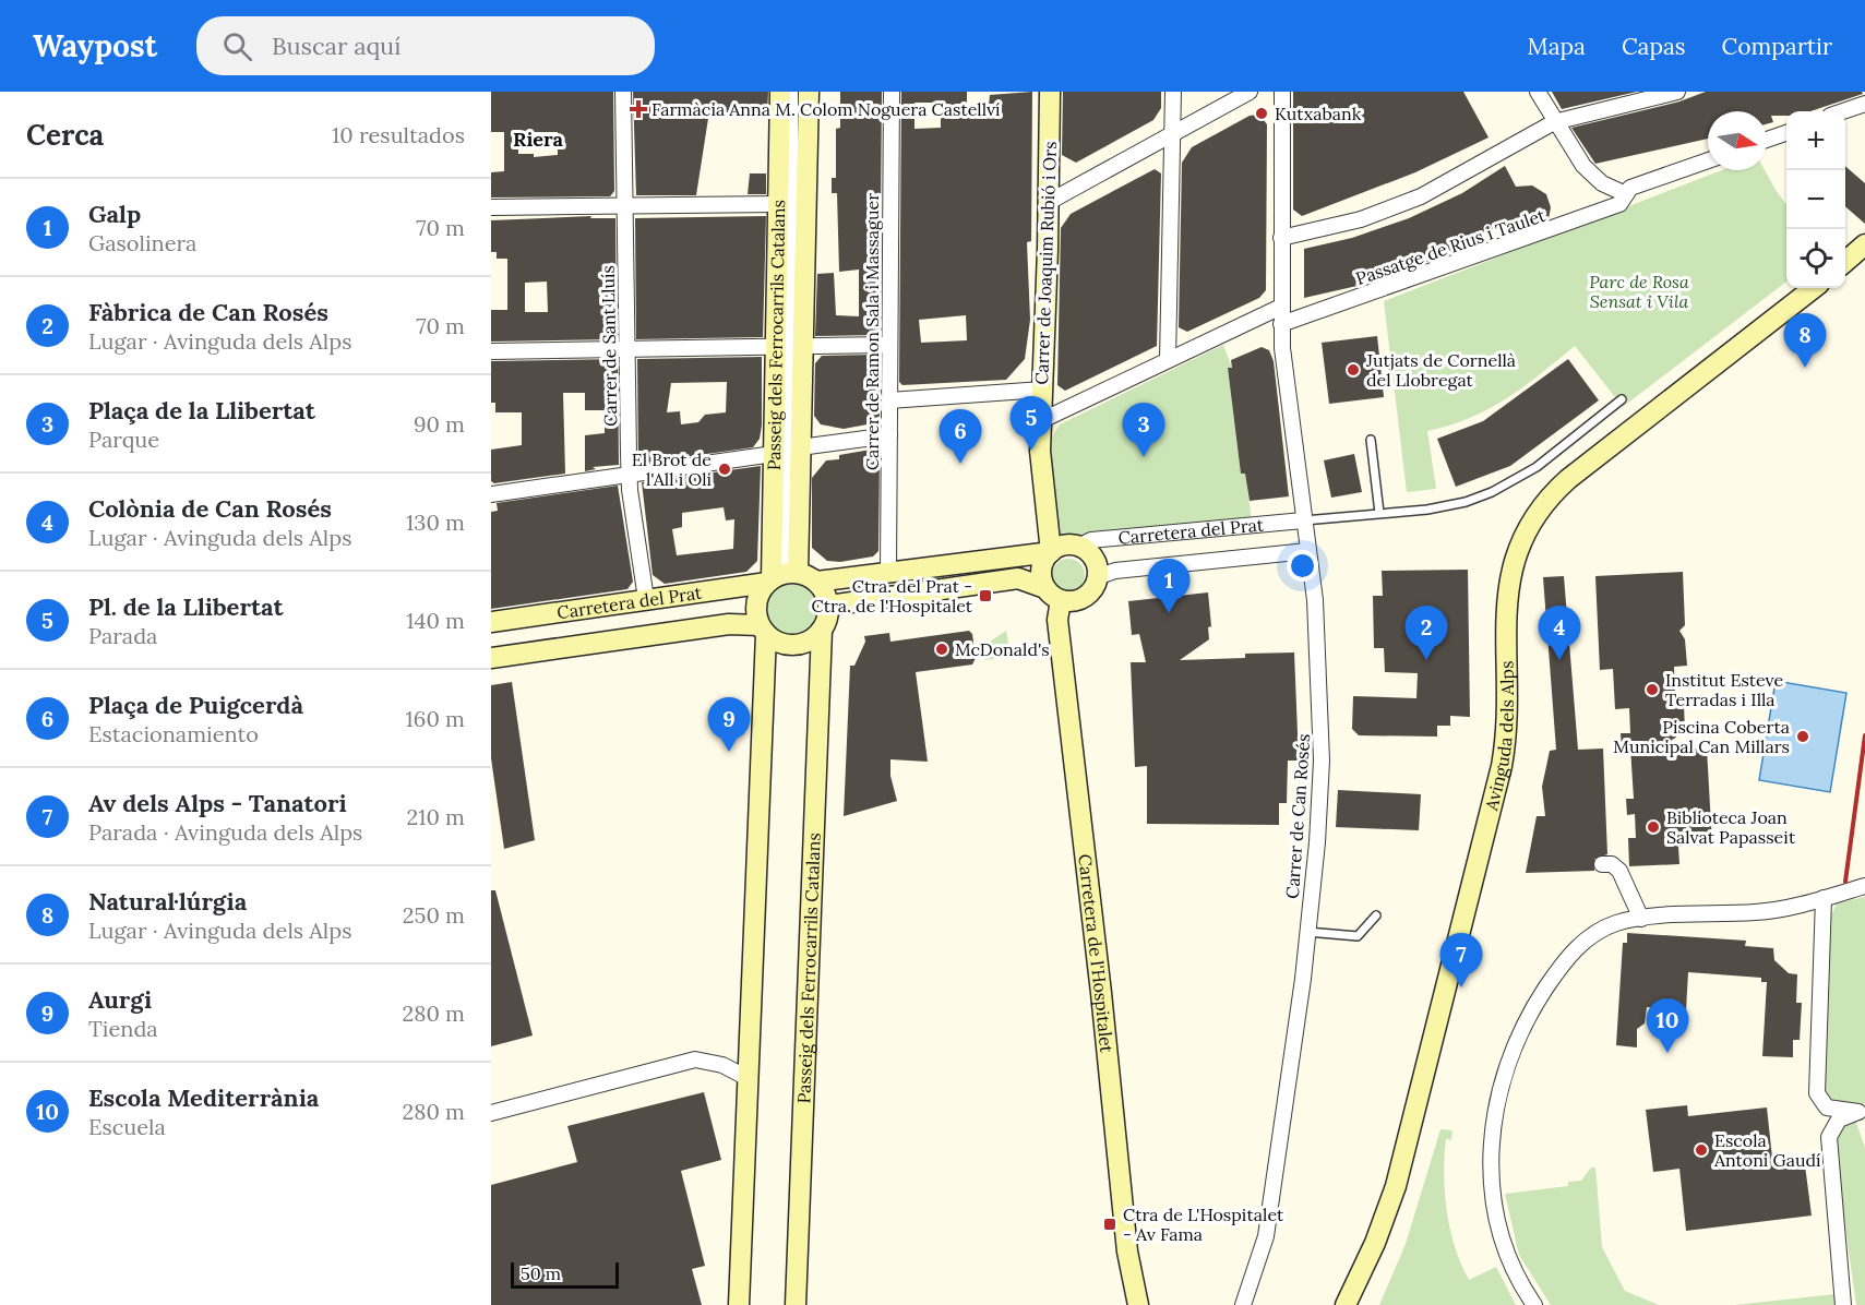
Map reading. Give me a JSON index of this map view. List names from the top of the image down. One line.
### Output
{"streets":{"street":["Passatge de Rius i Taulet","Carrer de Joaquim Rubió i Ors","Carrer de Ramon Sala i Massaguer","Passeig dels Ferrocarrils Catalans","Carrer de Sant Lluís","Carretera del Prat","Avinguda dels Alps","Carrer de Can Rosés","Carretera de l'Hospitalet"]},"crossings":[["Passatge de Rius i Taulet","Carrer de Can Rosés"],["Carrer de Joaquim Rubió i Ors","Carretera del Prat"],["Carrer de Joaquim Rubió i Ors","Carretera de l'Hospitalet"],["Passeig dels Ferrocarrils Catalans","Carretera del Prat"],["Carrer de Sant Lluís","Carretera del Prat"],["Carretera del Prat","Carrer de Can Rosés"],["Carretera del Prat","Carretera de l'Hospitalet"]],"districts":["Riera"],"parks":["Parc de Rosa Sensat i Vila"],"places":{"health":["Farmàcia Anna M. Colom Noguera Castellví"],"other":["Kutxabank","Jutjats de Cornellà del Llobregat","El Brot de l'All i Oli","McDonald's","Institut Esteve Terradas i Illa","Piscina Coberta Municipal Can Millars","Biblioteca Joan Salvat Papasseit","Escola Antoni Gaudí"],"transit":["Ctra. del Prat - Ctra. de l'Hospitalet","Ctra de L'Hospitalet - Av Fama"]},"scale_bar":"50 m","north":"right","page":{"header":"Waypost","search":"Buscar aquí","nav":["Mapa","Capas","Compartir"],"heading":["Cerca","10 resultados"],"map_buttons":["+","−"],"list":[{"mark":"1","name":"Galp","note":"Gasolinera","value":"70 m"},{"mark":"2","name":"Fàbrica de Can Rosés","note":"Lugar · Avinguda dels Alps","value":"70 m"},{"mark":"3","name":"Plaça de la Llibertat","note":"Parque","value":"90 m"},{"mark":"4","name":"Colònia de Can Rosés","note":"Lugar · Avinguda dels Alps","value":"130 m"},{"mark":"5","name":"Pl. de la Llibertat","note":"Parada","value":"140 m"},{"mark":"6","name":"Plaça de Puigcerdà","note":"Estacionamiento","value":"160 m"},{"mark":"7","name":"Av dels Alps - Tanatori","note":"Parada · Avinguda dels Alps","value":"210 m"},{"mark":"8","name":"Natural·lúrgia","note":"Lugar · Avinguda dels Alps","value":"250 m"},{"mark":"9","name":"Aurgi","note":"Tienda","value":"280 m"},{"mark":"10","name":"Escola Mediterrània","note":"Escuela","value":"280 m"}],"pins":["8","5","3","6","1","2","4","9","7","10"],"scale":"50 m"}}
